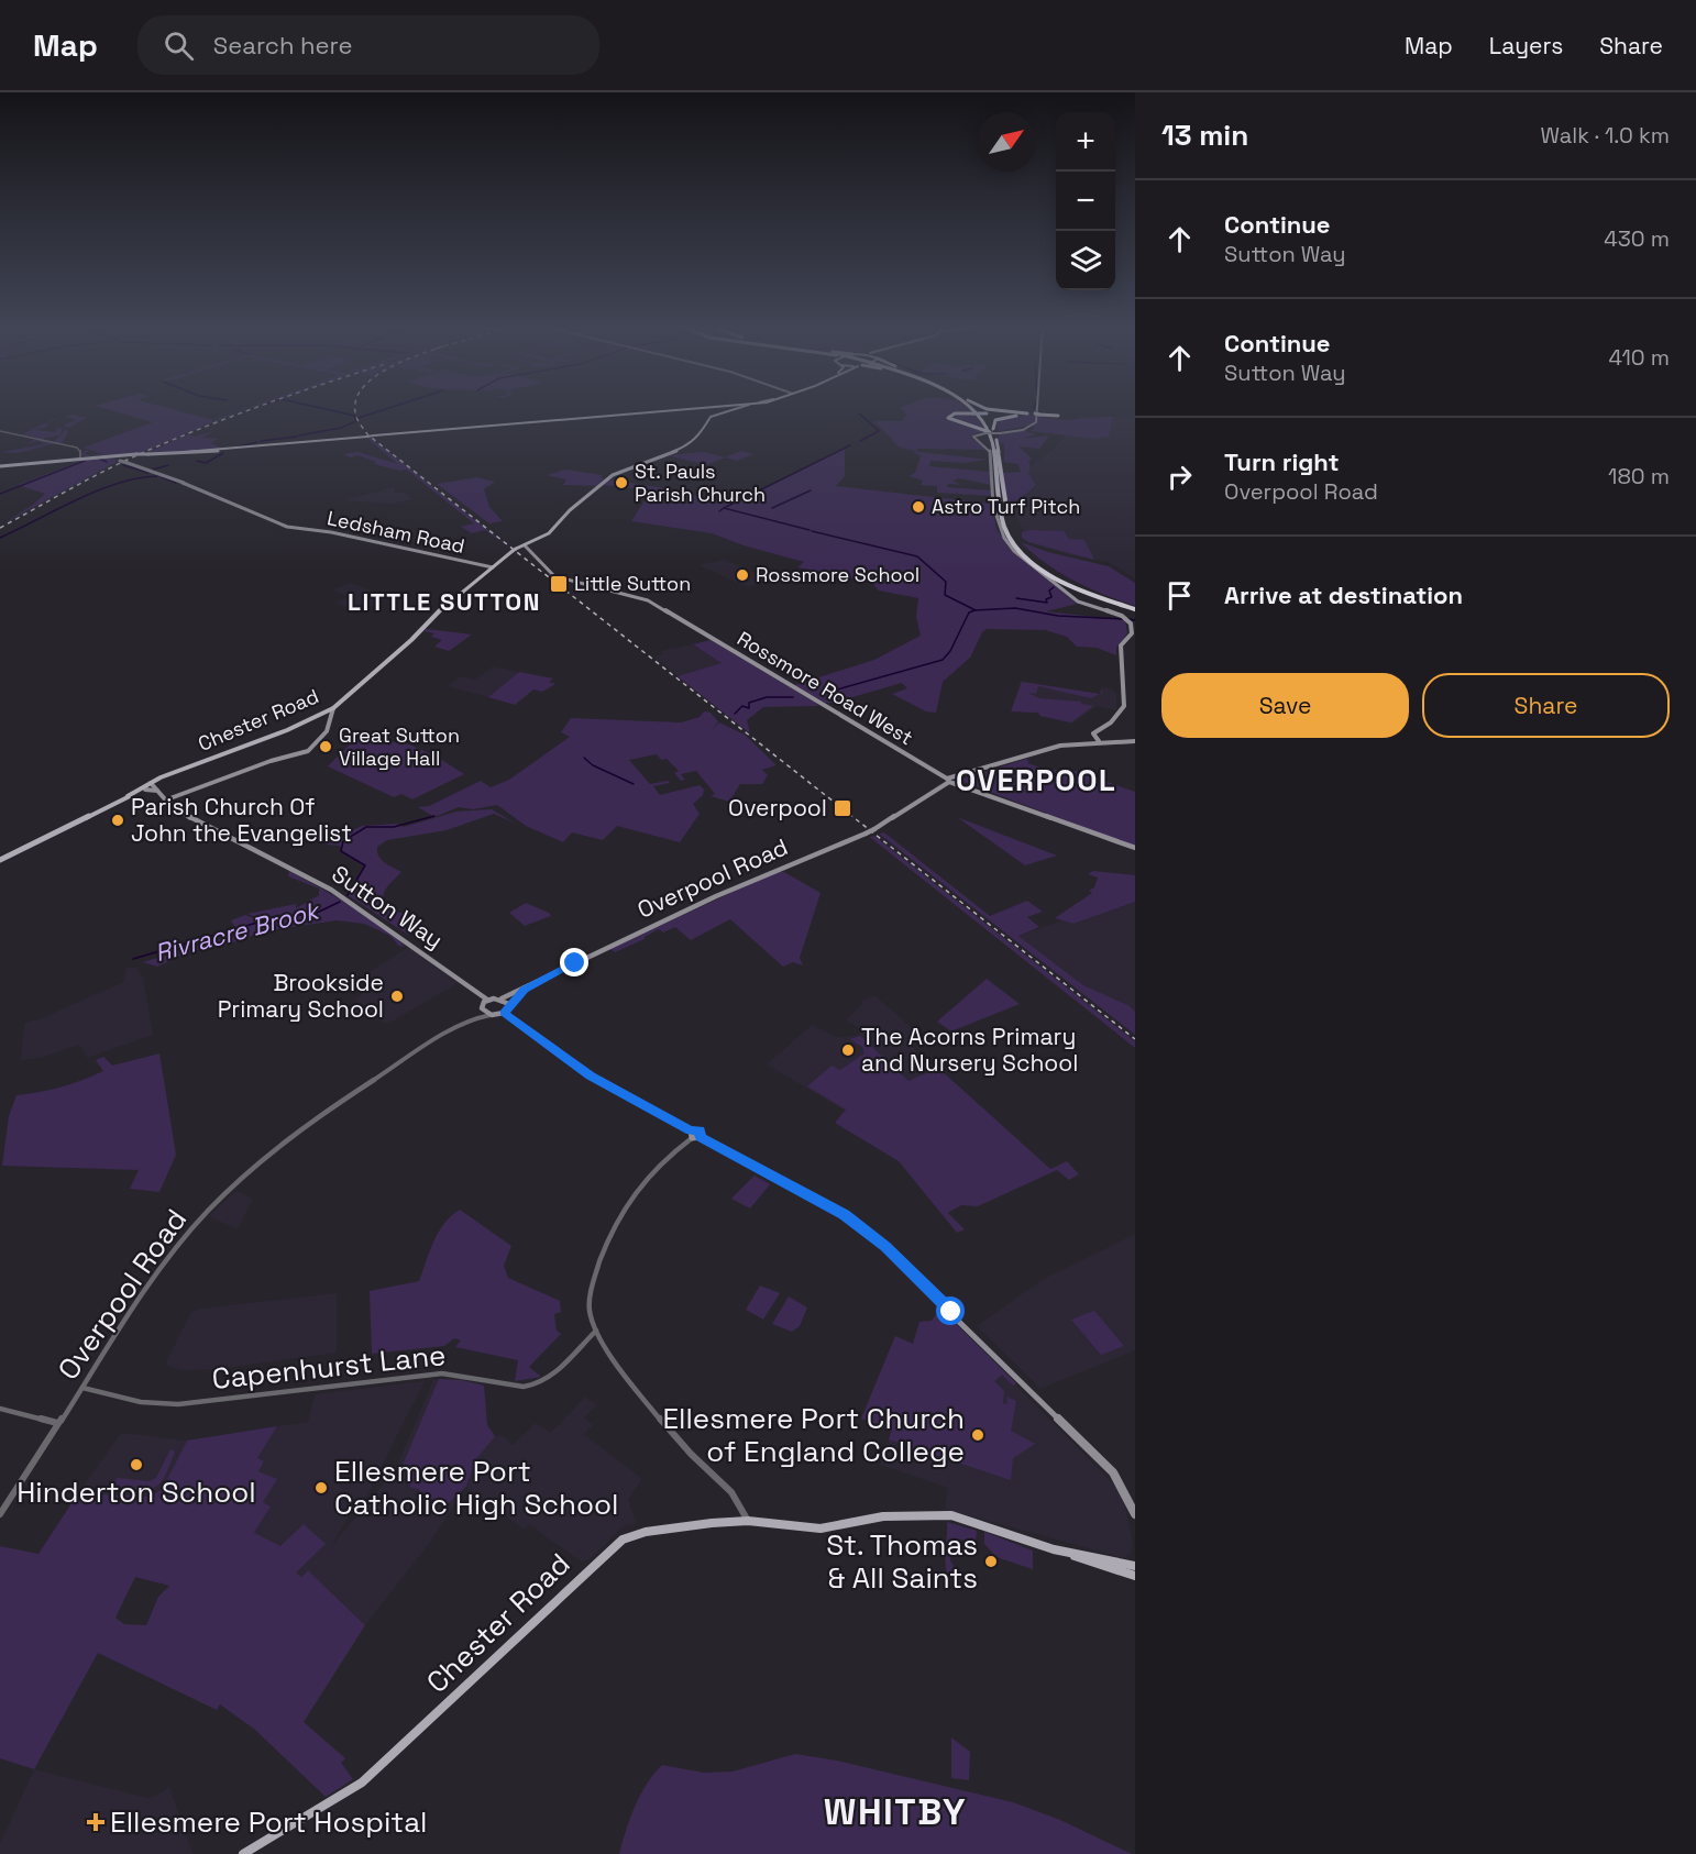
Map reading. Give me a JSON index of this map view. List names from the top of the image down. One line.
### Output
{"streets":{"main road":["Ledsham Road","Rossmore Road West","Chester Road","Overpool Road","Sutton Way"],"street":["Capenhurst Lane"]},"crossings":[["Ledsham Road","Chester Road"],["Rossmore Road West","Chester Road"],["Rossmore Road West","Overpool Road"],["Chester Road","Sutton Way"],["Overpool Road","Sutton Way"],["Overpool Road","Capenhurst Lane"]],"districts":["LITTLE SUTTON","OVERPOOL","WHITBY"],"water":["Rivracre Brook"],"places":{"other":["St. Pauls Parish Church","Astro Turf Pitch","Rossmore School","Great Sutton Village Hall","Parish Church Of John the Evangelist","Brookside Primary School","The Acorns Primary and Nursery School","Ellesmere Port Church of England College","Hinderton School","Ellesmere Port Catholic High School","St. Thomas & All Saints"],"transit":["Little Sutton","Overpool"],"health":["Ellesmere Port Hospital"]},"north":"top right","page":{"header":"Map","search":"Search here","nav":["Map","Layers","Share"],"heading":["13 min","Walk · 1.0 km"],"map_buttons":["+","−"],"list":[["Continue","Sutton Way","430 m"],["Continue","Sutton Way","410 m"],["Turn right","Overpool Road","180 m"],"Arrive at destination"],"buttons":["Save","Share"]}}
